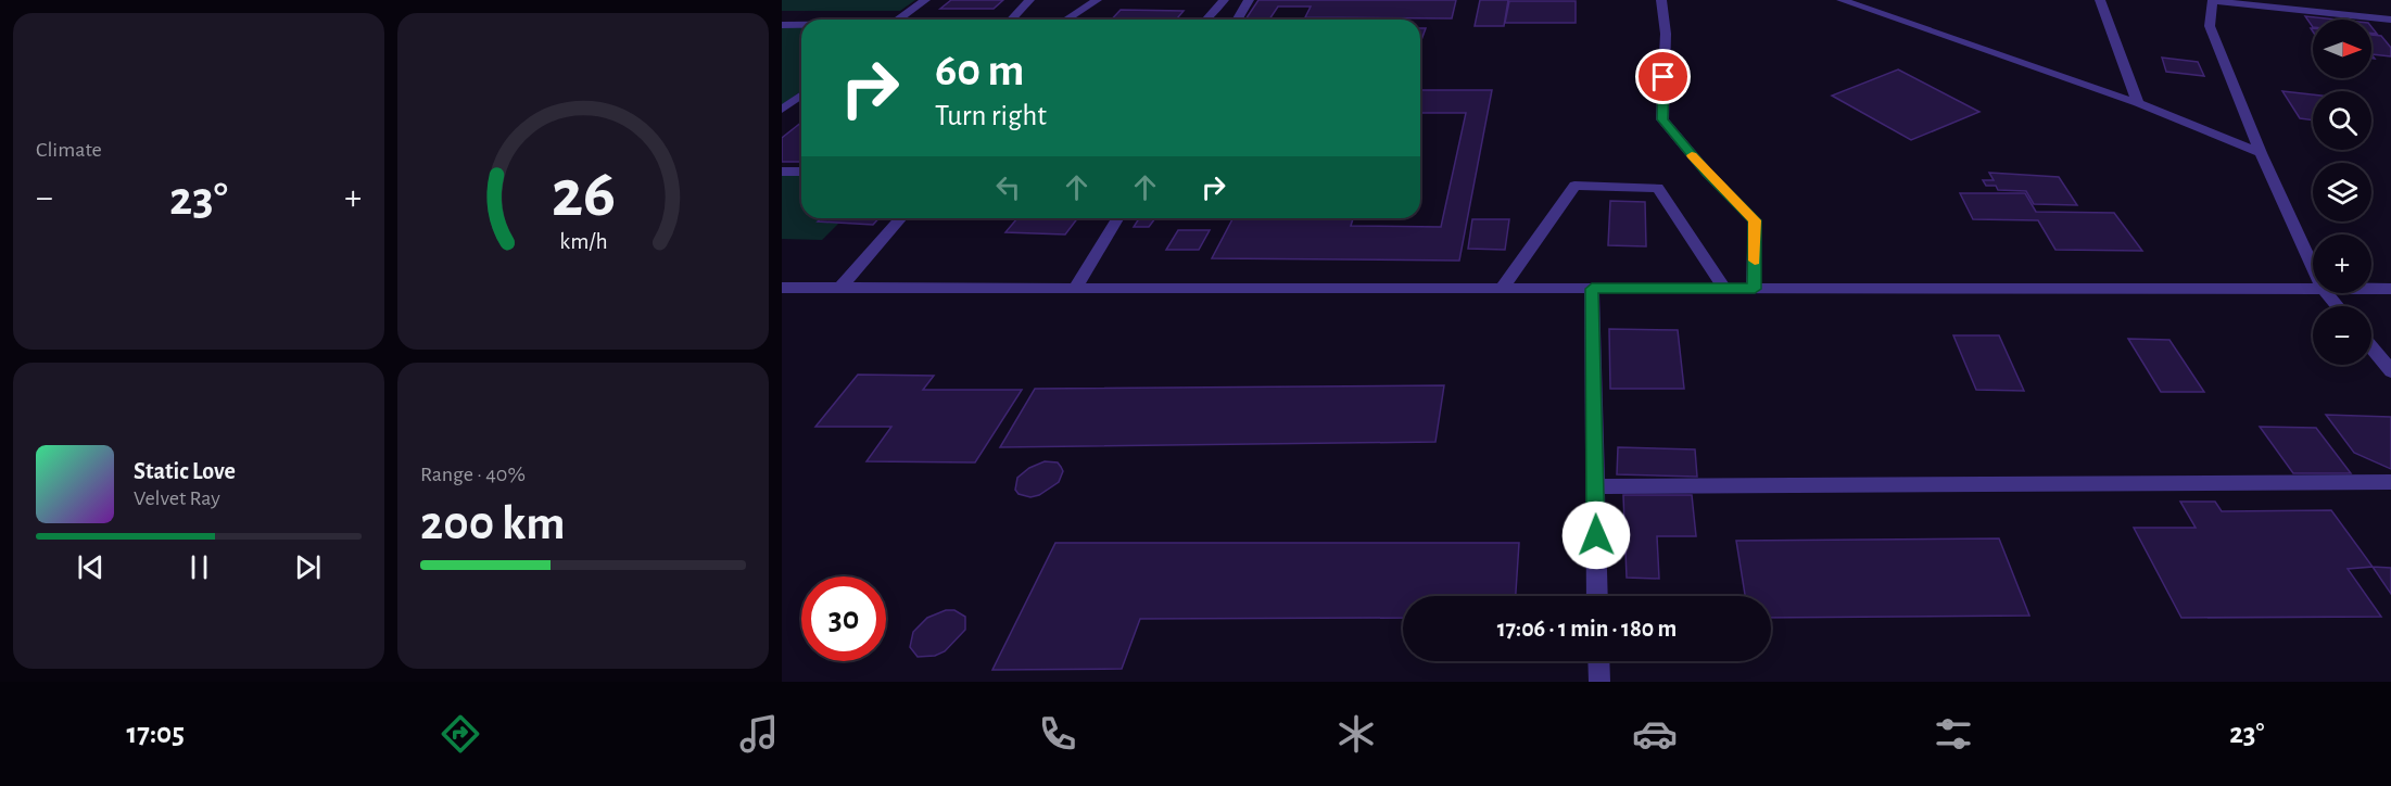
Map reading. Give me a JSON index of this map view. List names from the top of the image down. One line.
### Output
{"north":"right","page":{"tile":["Climate",["Range · 40%","200 km"]],"map_buttons":["+","−"],"turn":["60 m","Turn right"],"heat":["−","23°","+"],"song":["Static Love","Velvet Ray"],"limit":"30","trip":"17:06 · 1 min · 180 m","tabs":["17:05","23°"],"gauge":["26","km/h"]}}
